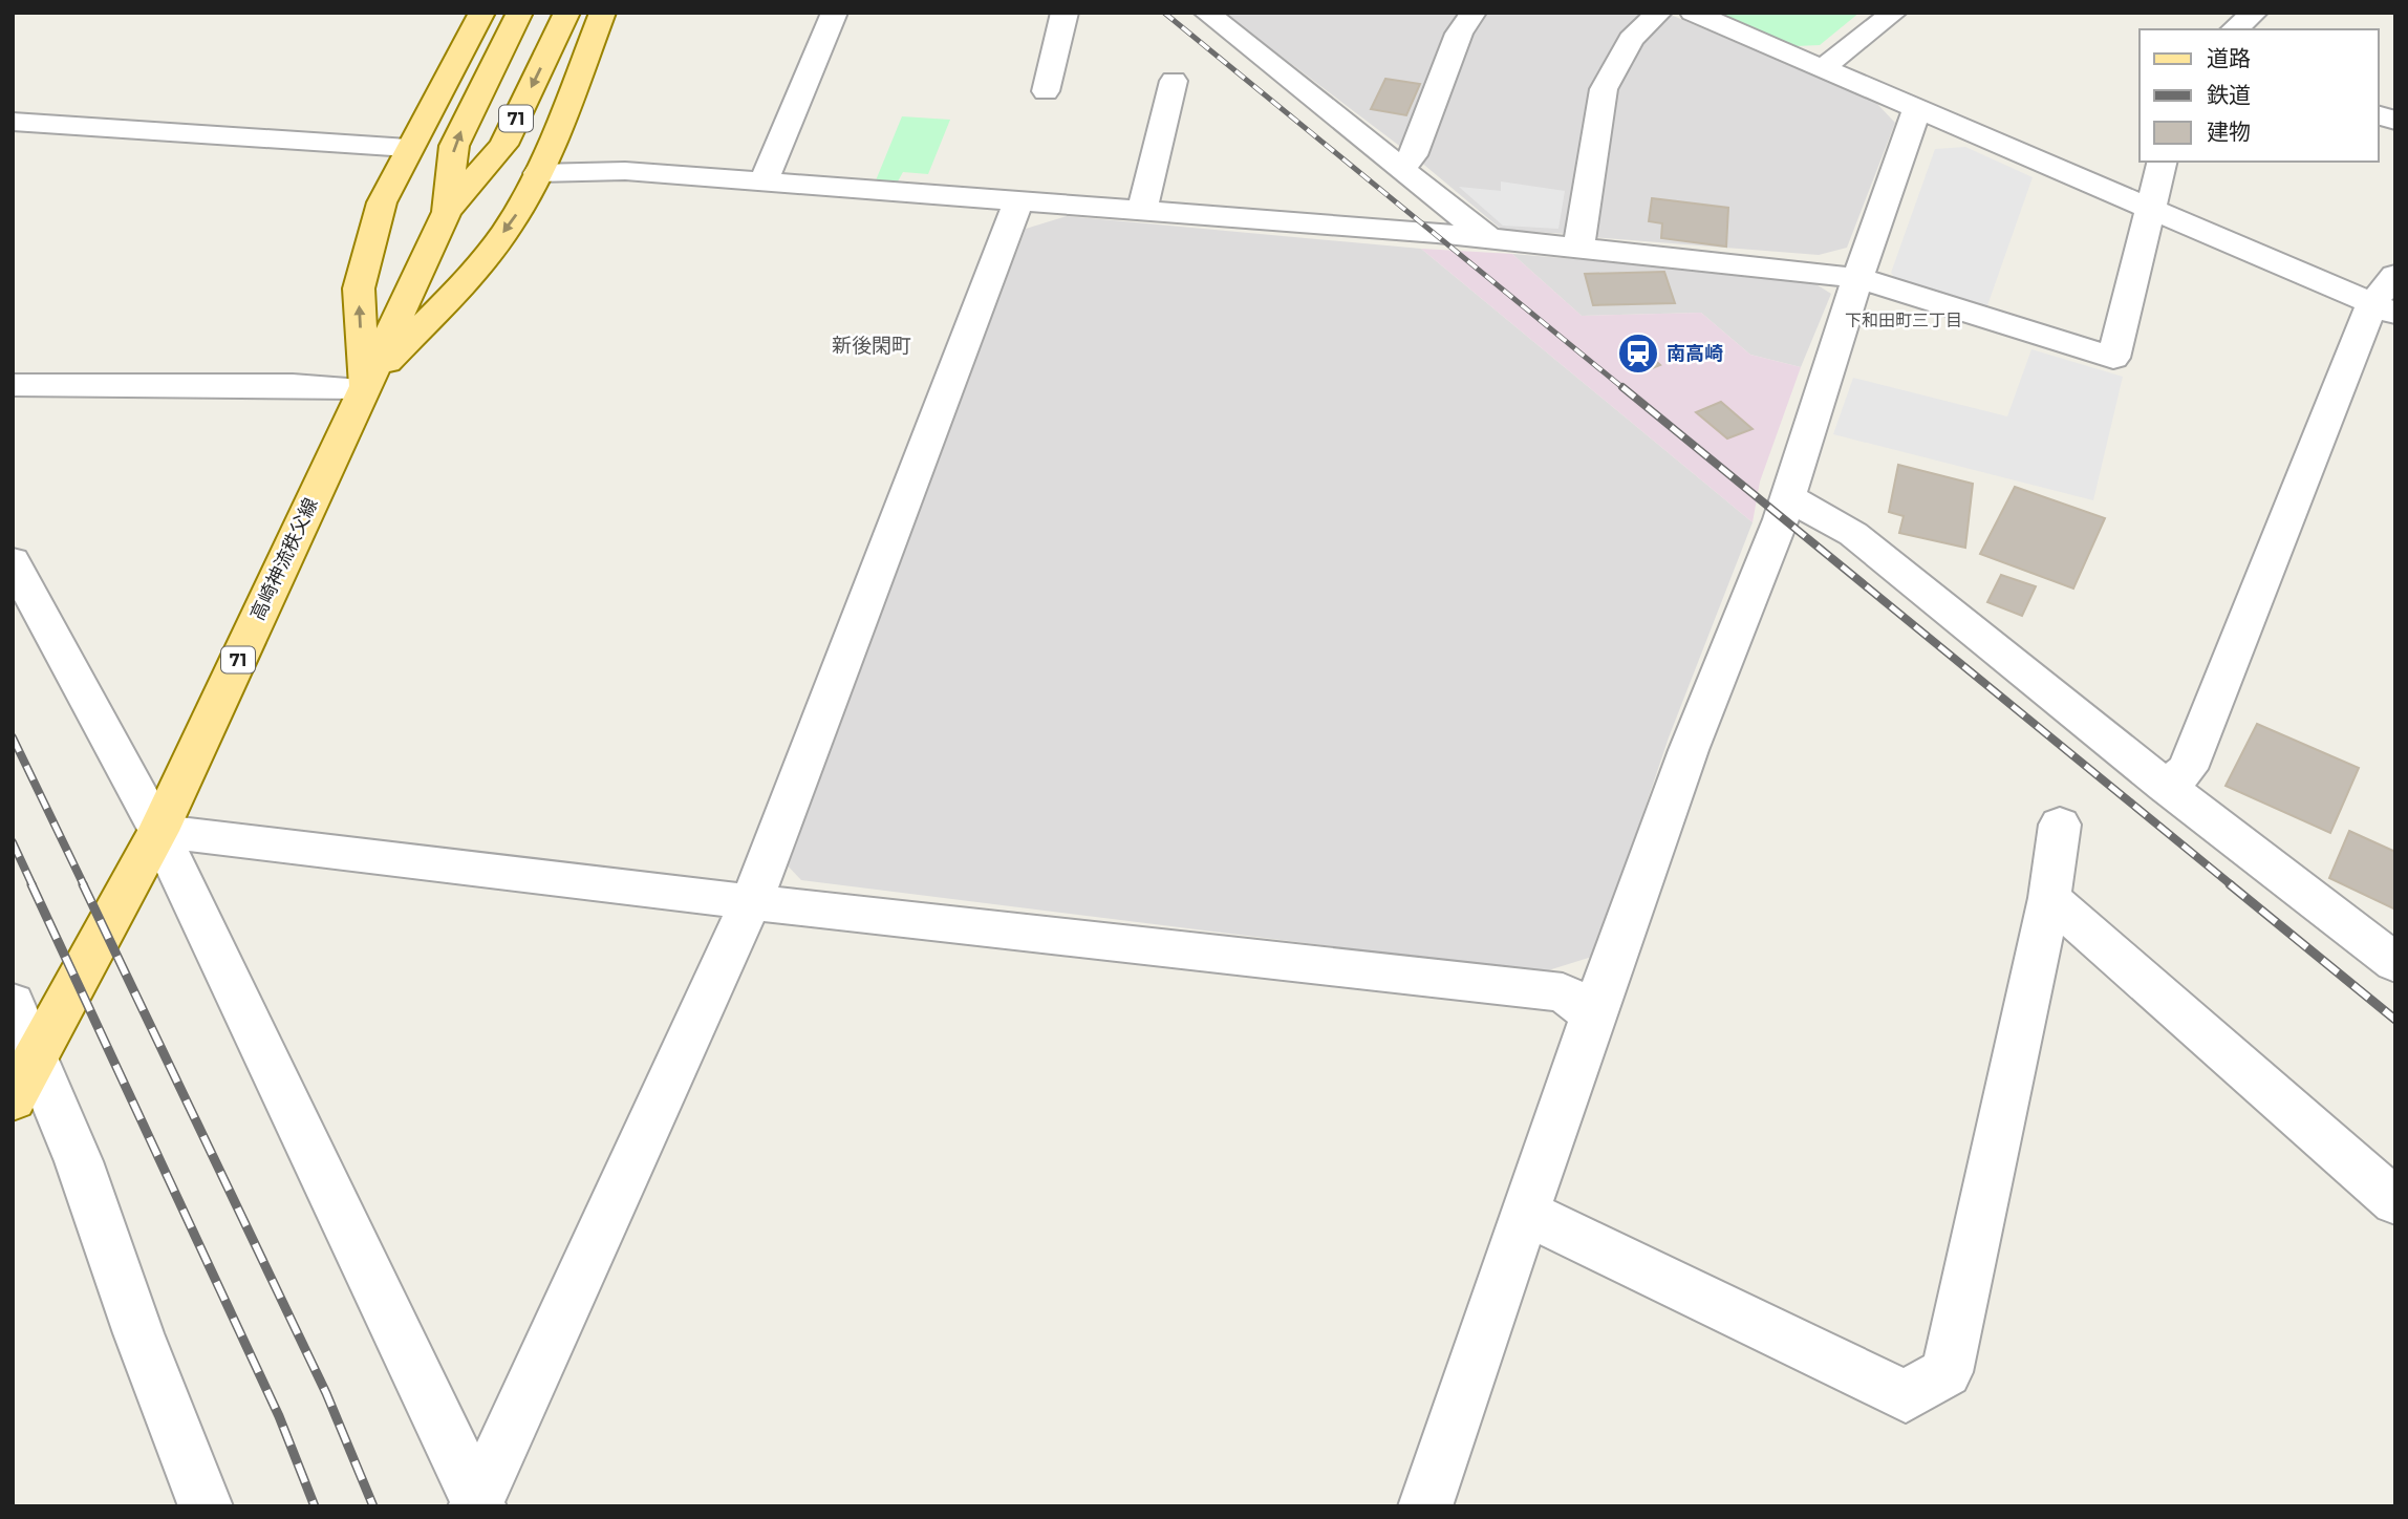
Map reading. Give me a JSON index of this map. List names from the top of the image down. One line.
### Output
{"streets":{"main road":["71","高崎神流秩父線"]},"crossings":[["71","高崎神流秩父線"]],"districts":["下和田町三丁目","新後閑町"],"places":{"station":["南高崎"]},"legend":["道路","鉄道","建物"]}
